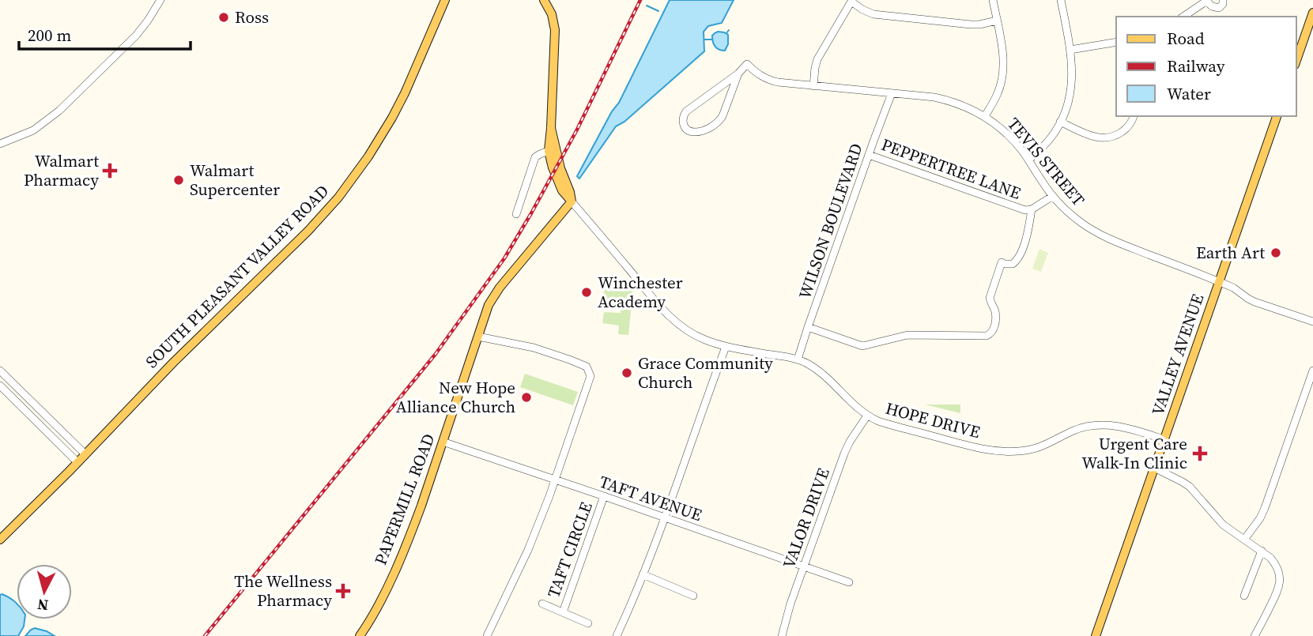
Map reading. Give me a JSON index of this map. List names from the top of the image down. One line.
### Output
{"streets":{"main road":["SOUTH PLEASANT VALLEY ROAD","VALLEY AVENUE","PAPERMILL ROAD"],"street":["TEVIS STREET","PEPPERTREE LANE","WILSON BOULEVARD","HOPE DRIVE","TAFT AVENUE","VALOR DRIVE","TAFT CIRCLE"]},"crossings":[["TEVIS STREET","PEPPERTREE LANE"],["TEVIS STREET","WILSON BOULEVARD"],["TEVIS STREET","VALLEY AVENUE"],["PEPPERTREE LANE","WILSON BOULEVARD"],["WILSON BOULEVARD","HOPE DRIVE"],["VALLEY AVENUE","HOPE DRIVE"],["HOPE DRIVE","PAPERMILL ROAD"],["HOPE DRIVE","VALOR DRIVE"],["TAFT AVENUE","PAPERMILL ROAD"],["TAFT AVENUE","VALOR DRIVE"],["TAFT AVENUE","TAFT CIRCLE"]],"places":{"other":["Ross","Walmart Supercenter","Earth Art","Winchester Academy","Grace Community Church","New Hope Alliance Church"],"health":["Walmart Pharmacy","Urgent Care Walk-In Clinic","The Wellness Pharmacy"]},"legend":["Road","Railway","Water"],"scale_bar":"200 m","north":"bottom"}
